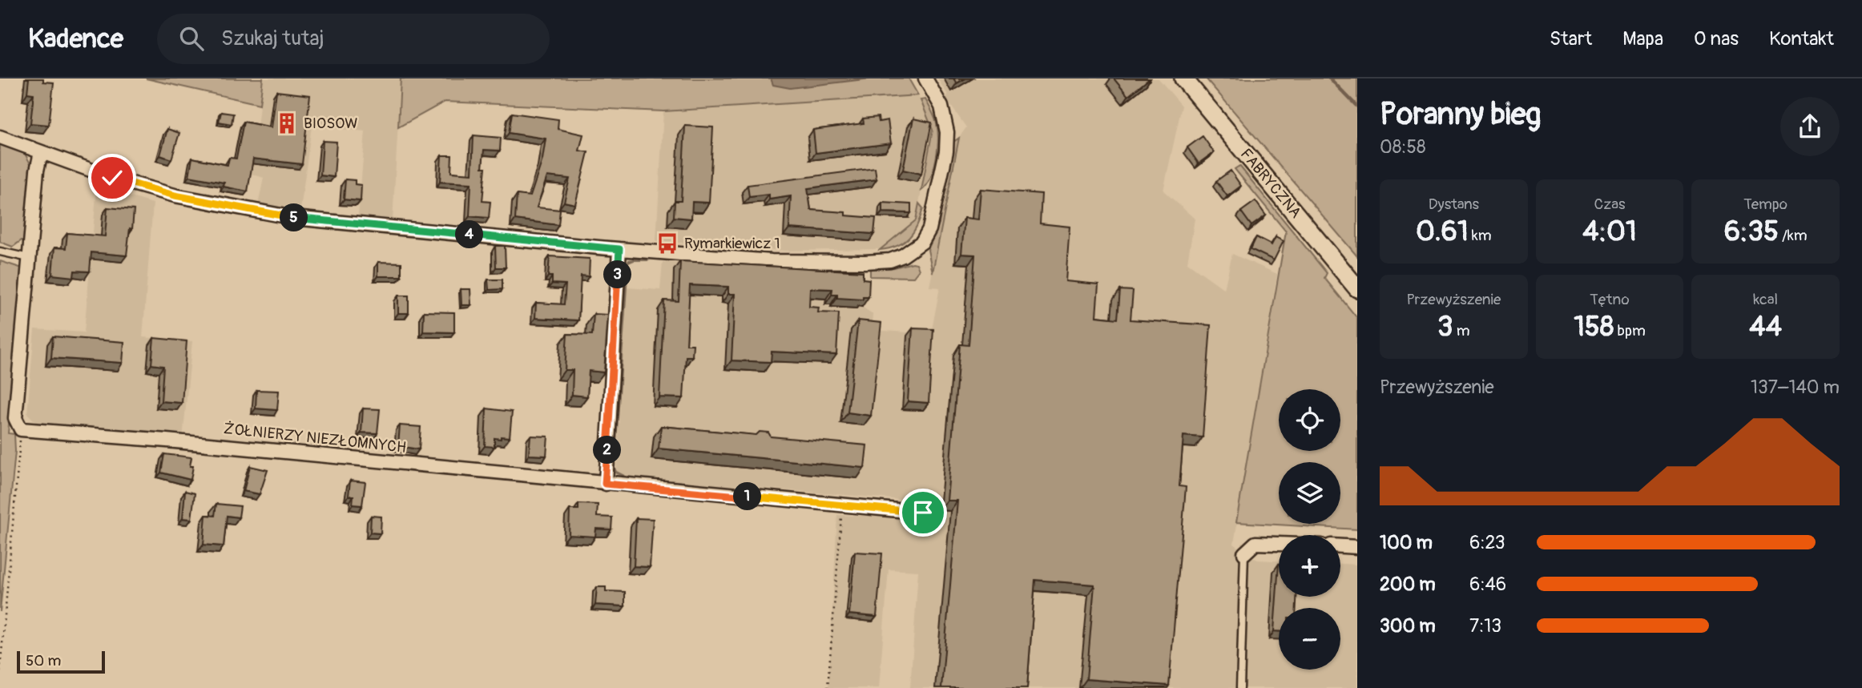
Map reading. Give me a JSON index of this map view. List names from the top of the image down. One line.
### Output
{"streets":{"street":["FABRYCZNA","ŻOŁNIERZY NIEZŁOMNYCH"]},"places":{"building":["BIOSOW"],"bus stop":["Rymarkiewicz 1"]},"scale_bar":"50 m","page":{"header":"Kadence","search":"Szukaj tutaj","nav":["Start","Mapa","O nas","Kontakt"],"heading":["Poranny bieg","08:58"],"stats":[["Dystans","0.61 km"],["Czas","4:01"],["Tempo","6:35 /km"],["Przewyższenie","3 m"],["Tętno","158 bpm"],["kcal","44"]],"pins":["5","4","3","2","1"],"chart":["Przewyższenie","137–140 m"],"map_buttons":["+","−"],"list":[{"name":"100 m","note":"6:23"},{"name":"200 m","note":"6:46"},{"name":"300 m","note":"7:13"}],"scale":"50 m"}}
